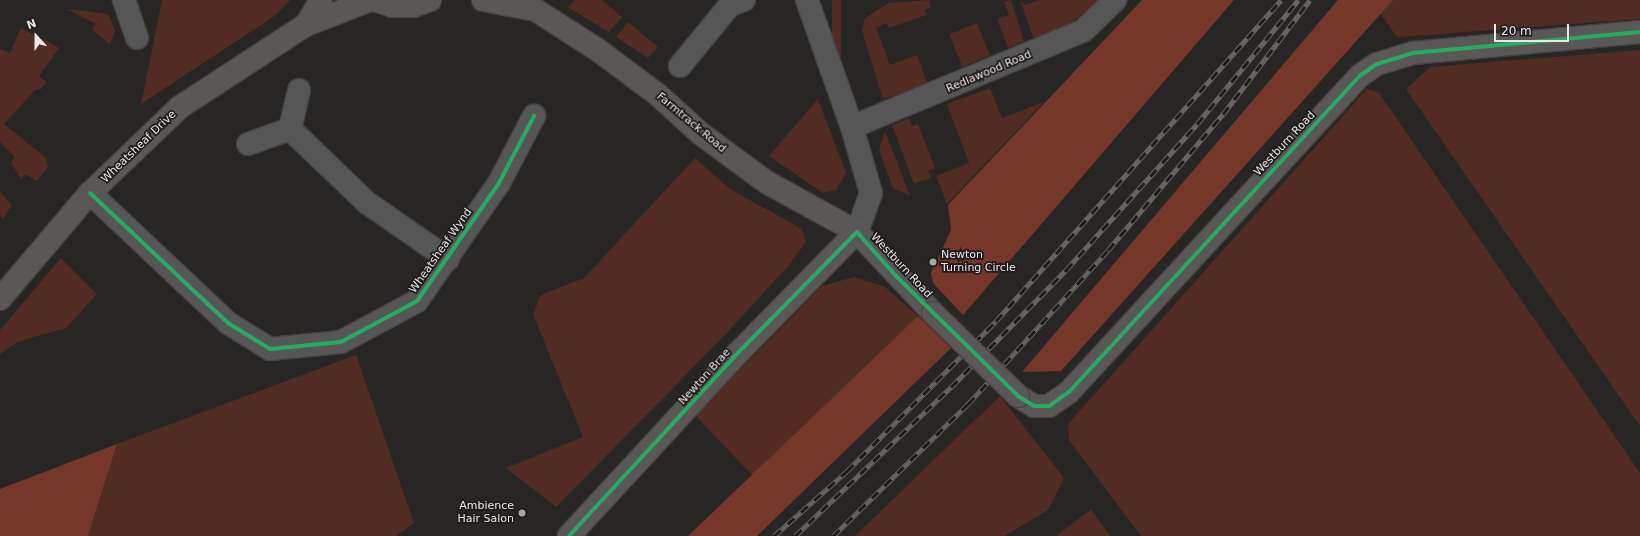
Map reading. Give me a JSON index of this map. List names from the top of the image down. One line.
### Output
{"streets":{"street":["Redlawood Road","Farmtrack Road","Westburn Road","Wheatsheaf Drive","Wheatsheaf Wynd","Newton Brae"]},"crossings":[["Farmtrack Road","Westburn Road"],["Farmtrack Road","Newton Brae"],["Westburn Road","Newton Brae"],["Wheatsheaf Drive","Wheatsheaf Wynd"]],"places":["Newton Turning Circle","Ambience Hair Salon"],"scale_bar":"20 m","north":"top"}
